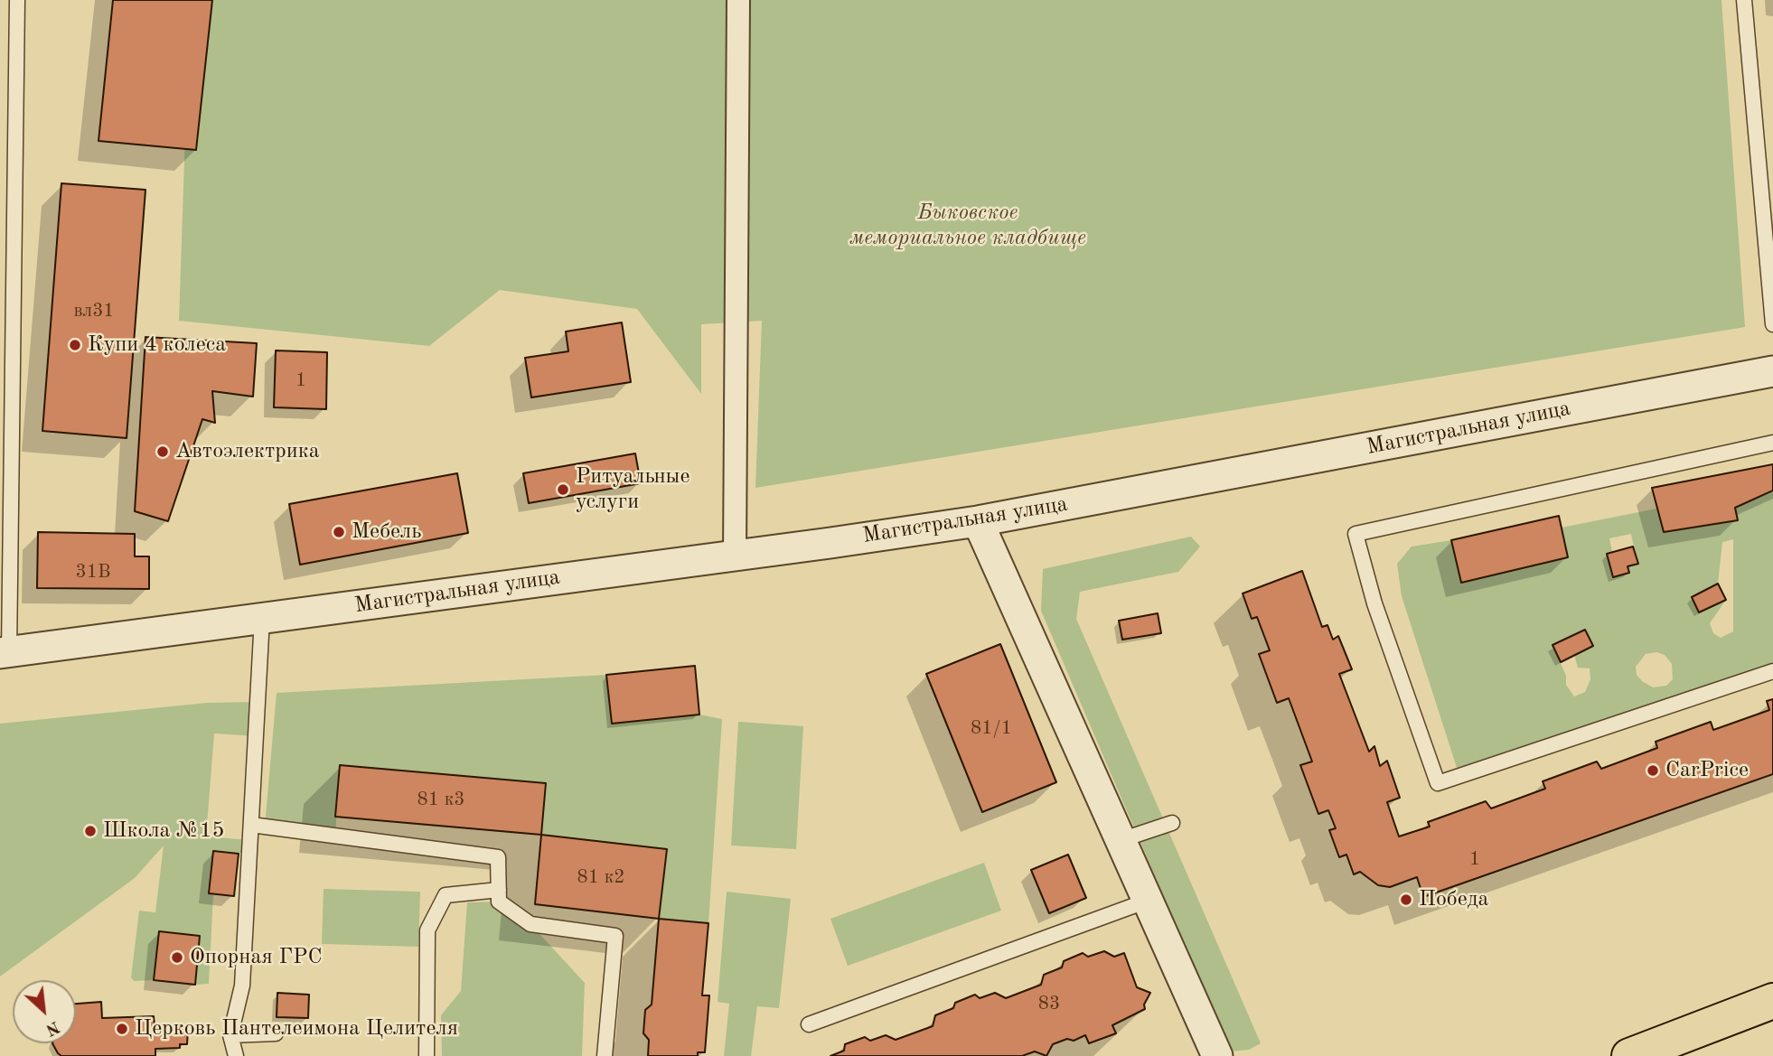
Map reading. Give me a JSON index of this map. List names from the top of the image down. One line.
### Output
{"streets":{"street":["Магистральная улица"]},"parks":["Быковское мемориальное кладбище"],"places":["Купи 4 колеса","Автоэлектрика","Ритуальные услуги","Мебель","CarPrice","Школа №15","Победа","Опорная ГРС","Церковь Пантелеимона Целителя"],"house_numbers":["вл31","1","31В","81/1","81 к3","1","81 к2","83"],"north":"bottom right"}
